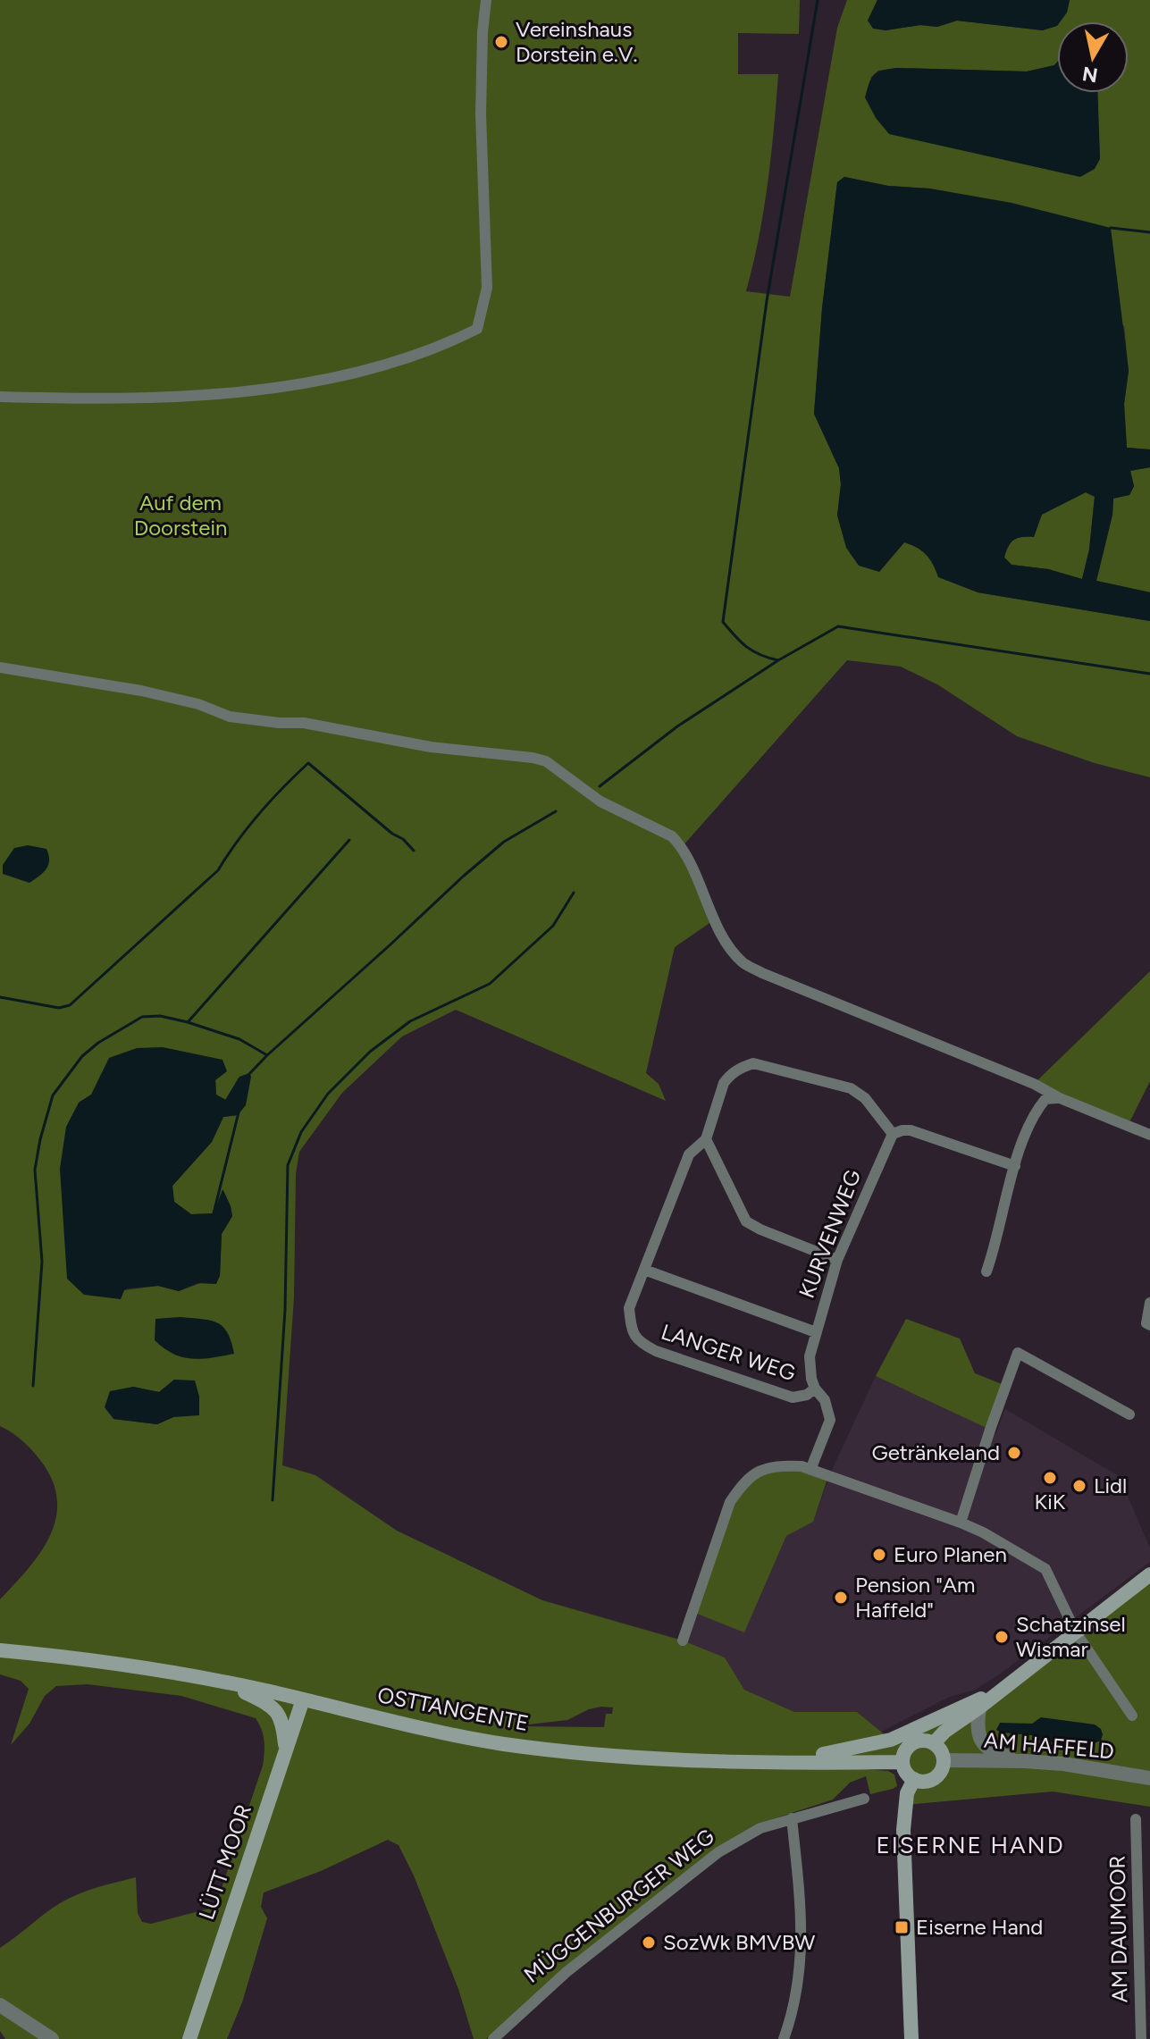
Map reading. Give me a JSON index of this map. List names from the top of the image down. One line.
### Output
{"streets":{"main road":["OSTTANGENTE","LÜTT MOOR"],"street":["KURVENWEG","LANGER WEG","AM HAFFELD","MÜGGENBURGER WEG","AM DAUMOOR"]},"crossings":[["KURVENWEG","LANGER WEG"],["OSTTANGENTE","AM HAFFELD"],["OSTTANGENTE","LÜTT MOOR"]],"districts":["EISERNE HAND"],"parks":["Auf dem Doorstein"],"places":{"other":["Vereinshaus Dorstein e.V.","Getränkeland","KiK","Lidl","Euro Planen","Pension \"Am Haffeld\"","Schatzinsel Wismar","SozWk BMVBW"],"transit":["Eiserne Hand"]},"north":"bottom"}
